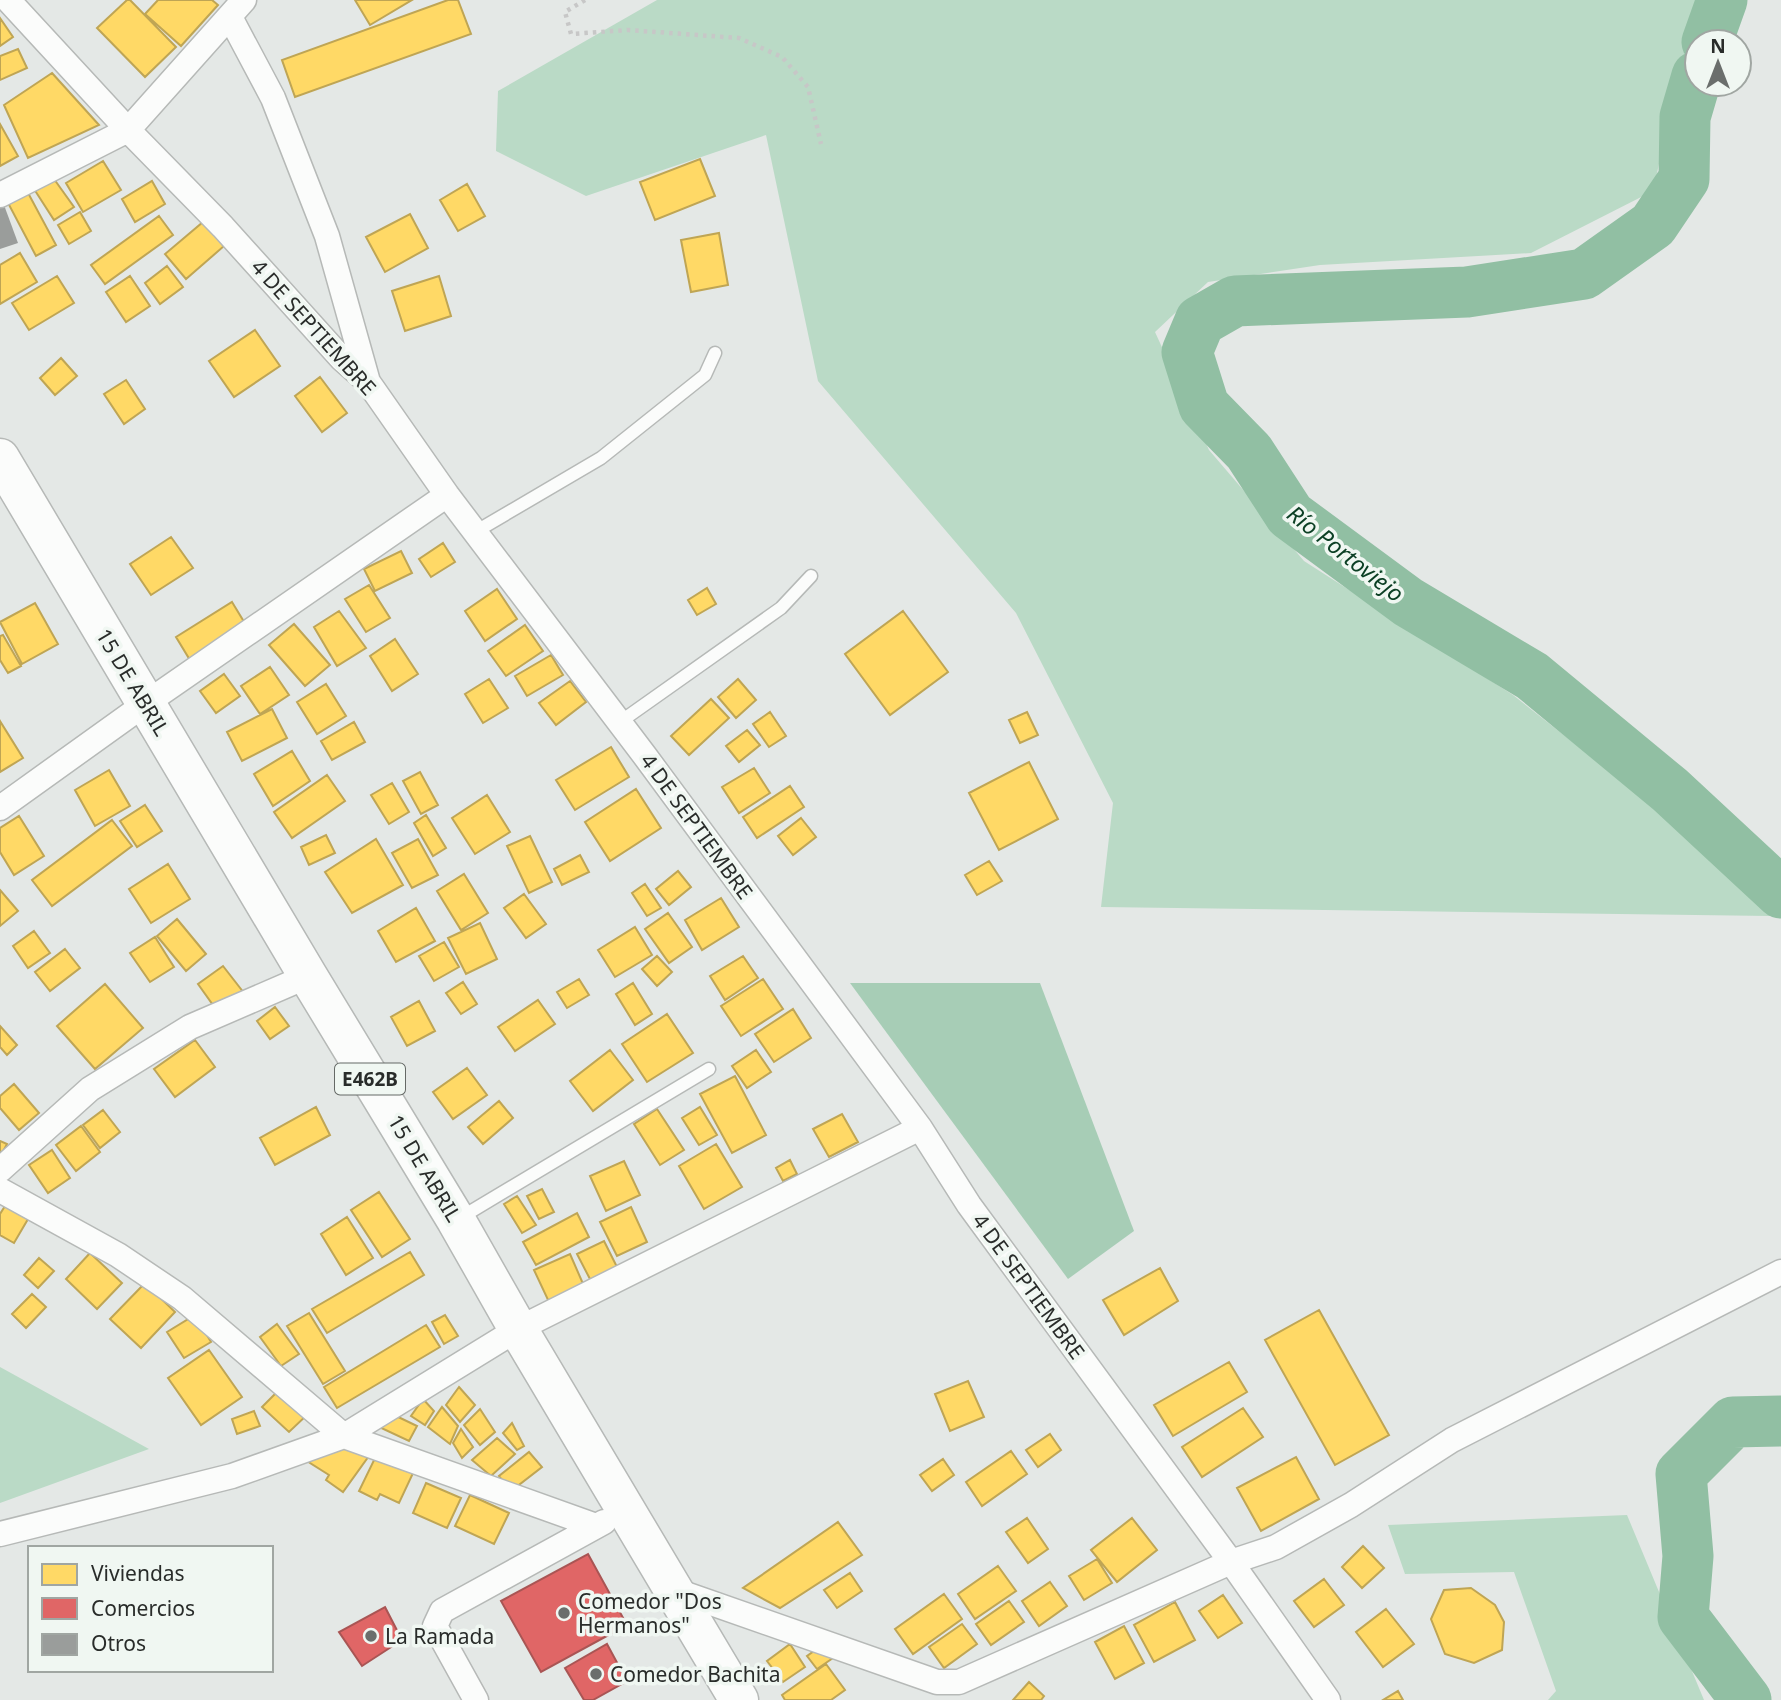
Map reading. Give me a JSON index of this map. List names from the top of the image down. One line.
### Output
{"streets":{"main road":["15 DE ABRIL","E462B"],"street":["4 DE SEPTIEMBRE"]},"water":["Río Portoviejo"],"places":["Comedor \"Dos Hermanos\"","La Ramada","Comedor Bachita"],"legend":["Viviendas","Comercios","Otros"],"north":"top"}
